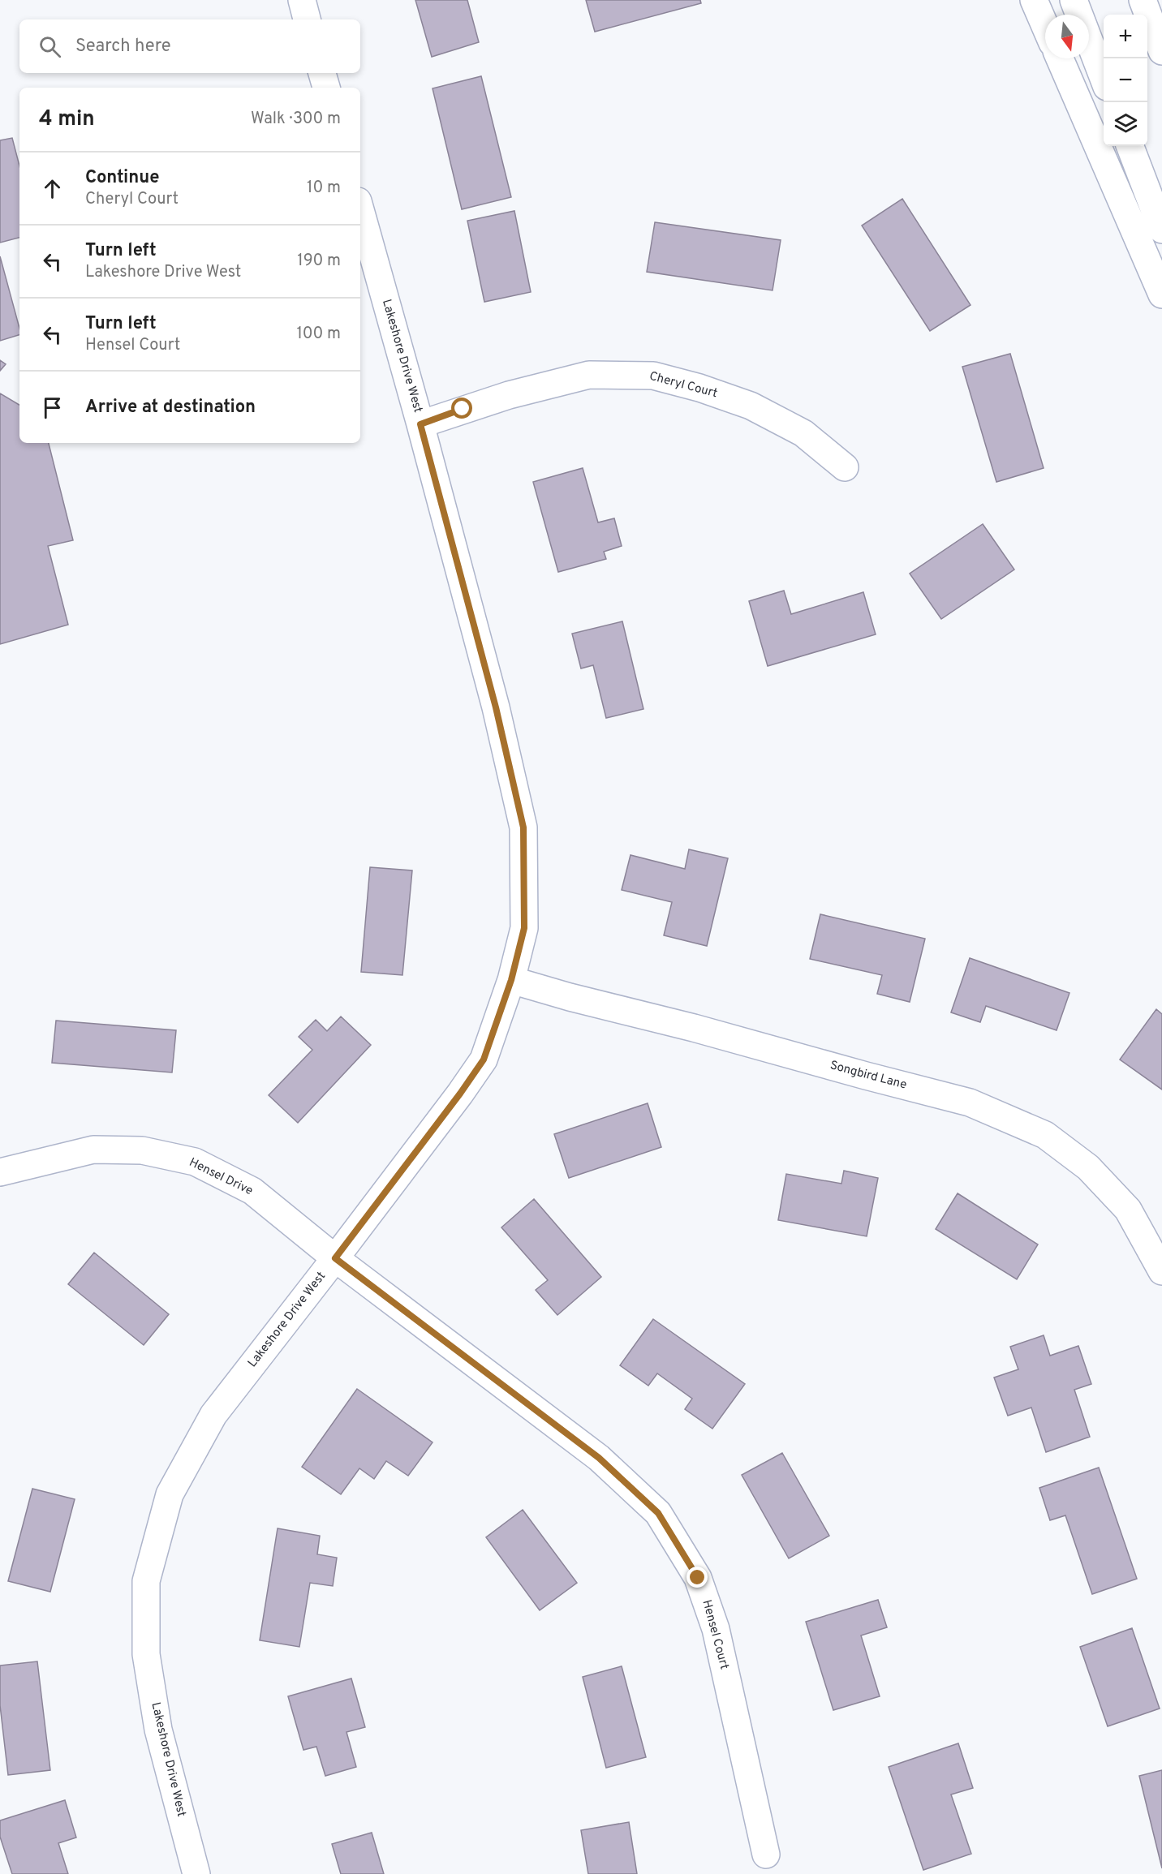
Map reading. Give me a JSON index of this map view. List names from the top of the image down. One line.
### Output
{"streets":{"main road":["Lakeshore Drive West","Cheryl Court","Songbird Lane","Hensel Drive","Hensel Court"]},"crossings":[["Lakeshore Drive West","Cheryl Court"],["Lakeshore Drive West","Songbird Lane"],["Lakeshore Drive West","Hensel Drive"],["Lakeshore Drive West","Hensel Court"],["Hensel Drive","Hensel Court"]],"north":"bottom","page":{"map_buttons":["+","−"],"search":"Search here","heading":["4 min","Walk · 300 m"],"list":[["Continue","Cheryl Court","10 m"],["Turn left","Lakeshore Drive West","190 m"],["Turn left","Hensel Court","100 m"],"Arrive at destination"]}}
